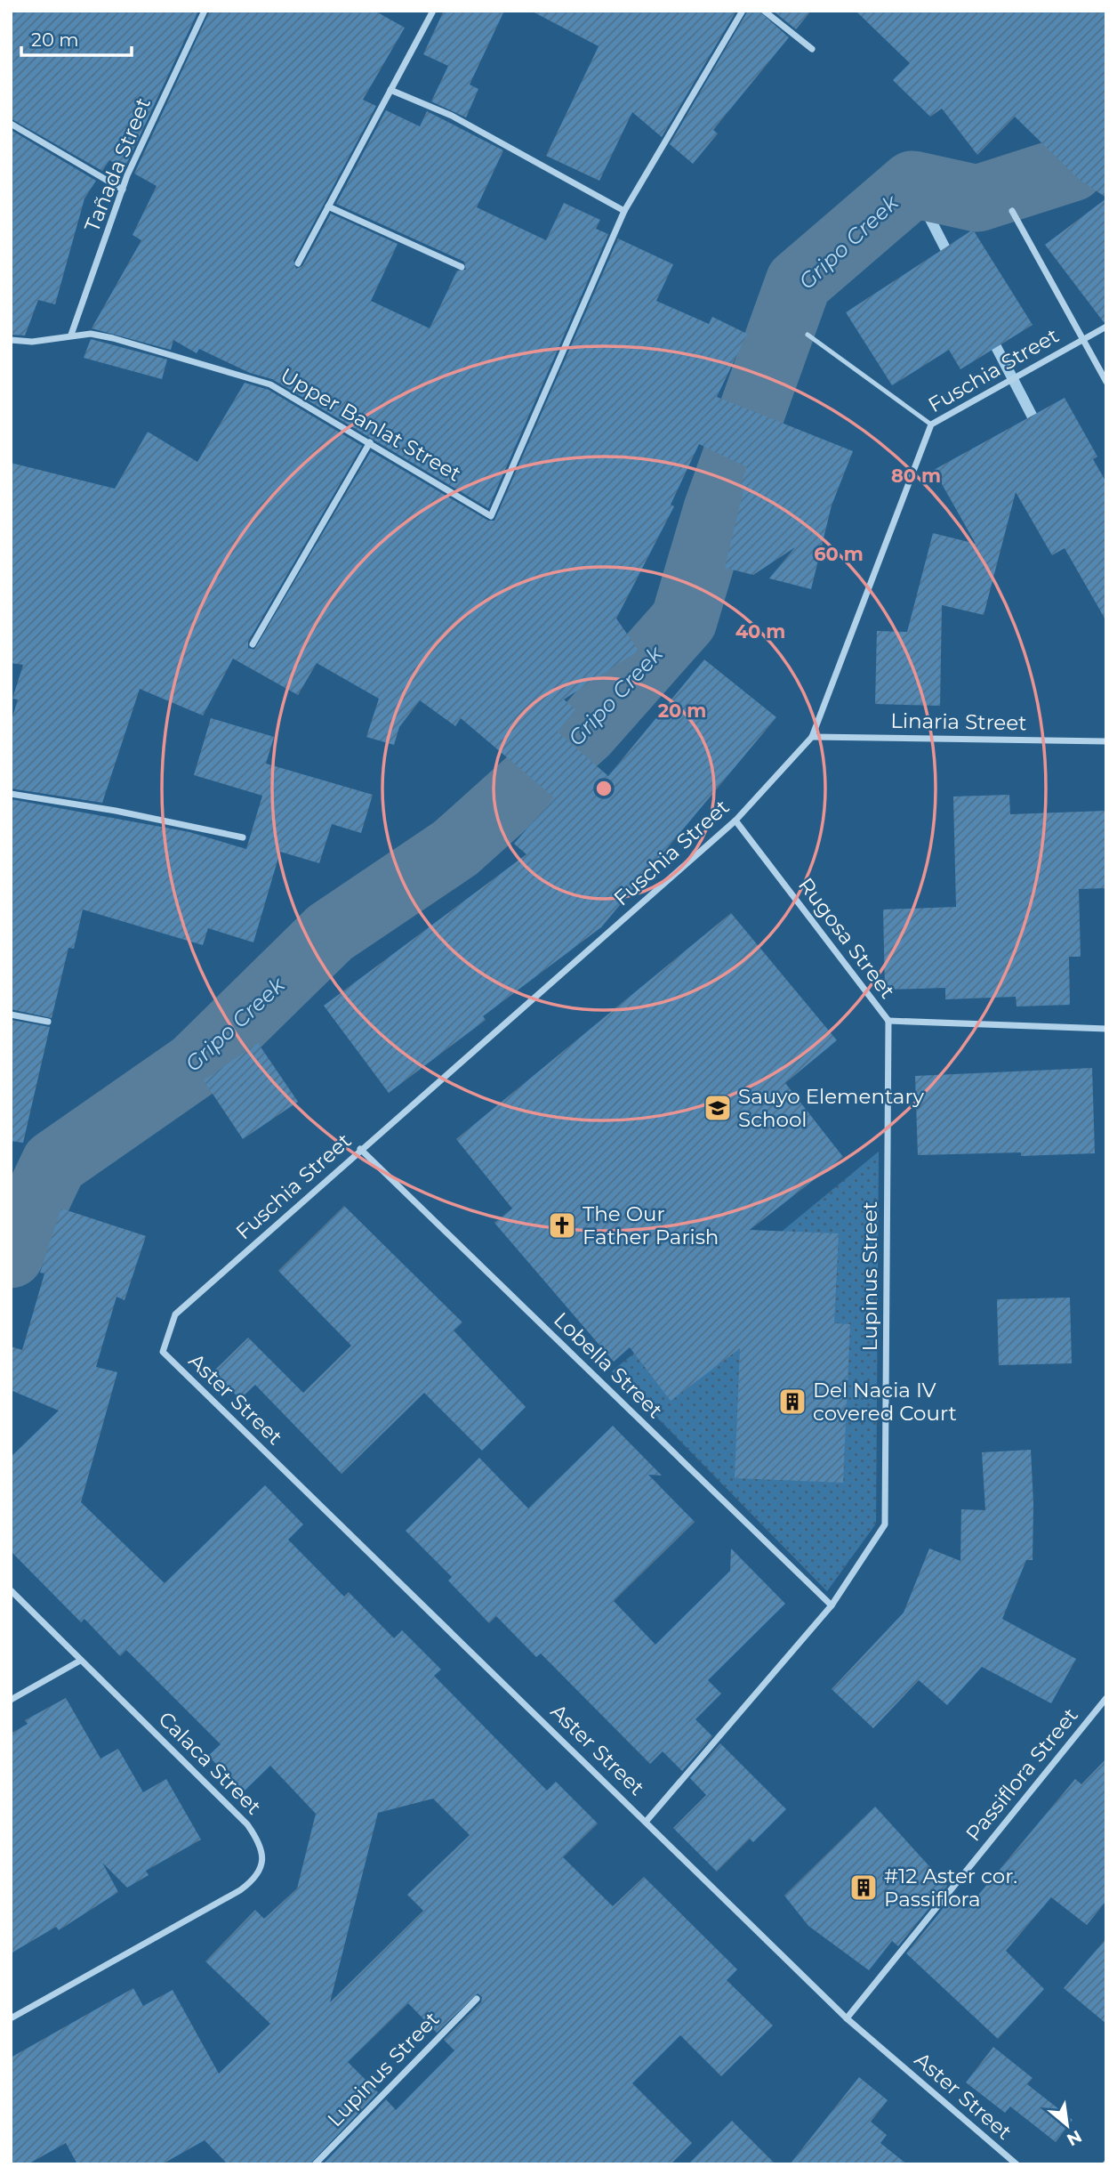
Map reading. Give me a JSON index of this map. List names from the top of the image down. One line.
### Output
{"streets":{"street":["Tañada Street","Fuschia Street","Upper Banlat Street","Linaria Street","Rugosa Street","Lupinus Street","Lobella Street","Aster Street","Calaca Street","Passiflora Street"]},"crossings":[["Tañada Street","Upper Banlat Street"],["Fuschia Street","Linaria Street"],["Fuschia Street","Rugosa Street"],["Fuschia Street","Lobella Street"],["Fuschia Street","Aster Street"],["Rugosa Street","Lupinus Street"],["Lupinus Street","Lobella Street"],["Lupinus Street","Aster Street"],["Aster Street","Passiflora Street"]],"water":["Gripo Creek"],"places":{"school or university":["Sauyo Elementary School"],"church":["The Our Father Parish"],"building":["Del Nacia IV covered Court","#12 Aster cor. Passiflora"]},"scale_bar":"20 m","north":"bottom right","rings":["80 m","60 m","40 m","20 m"]}
